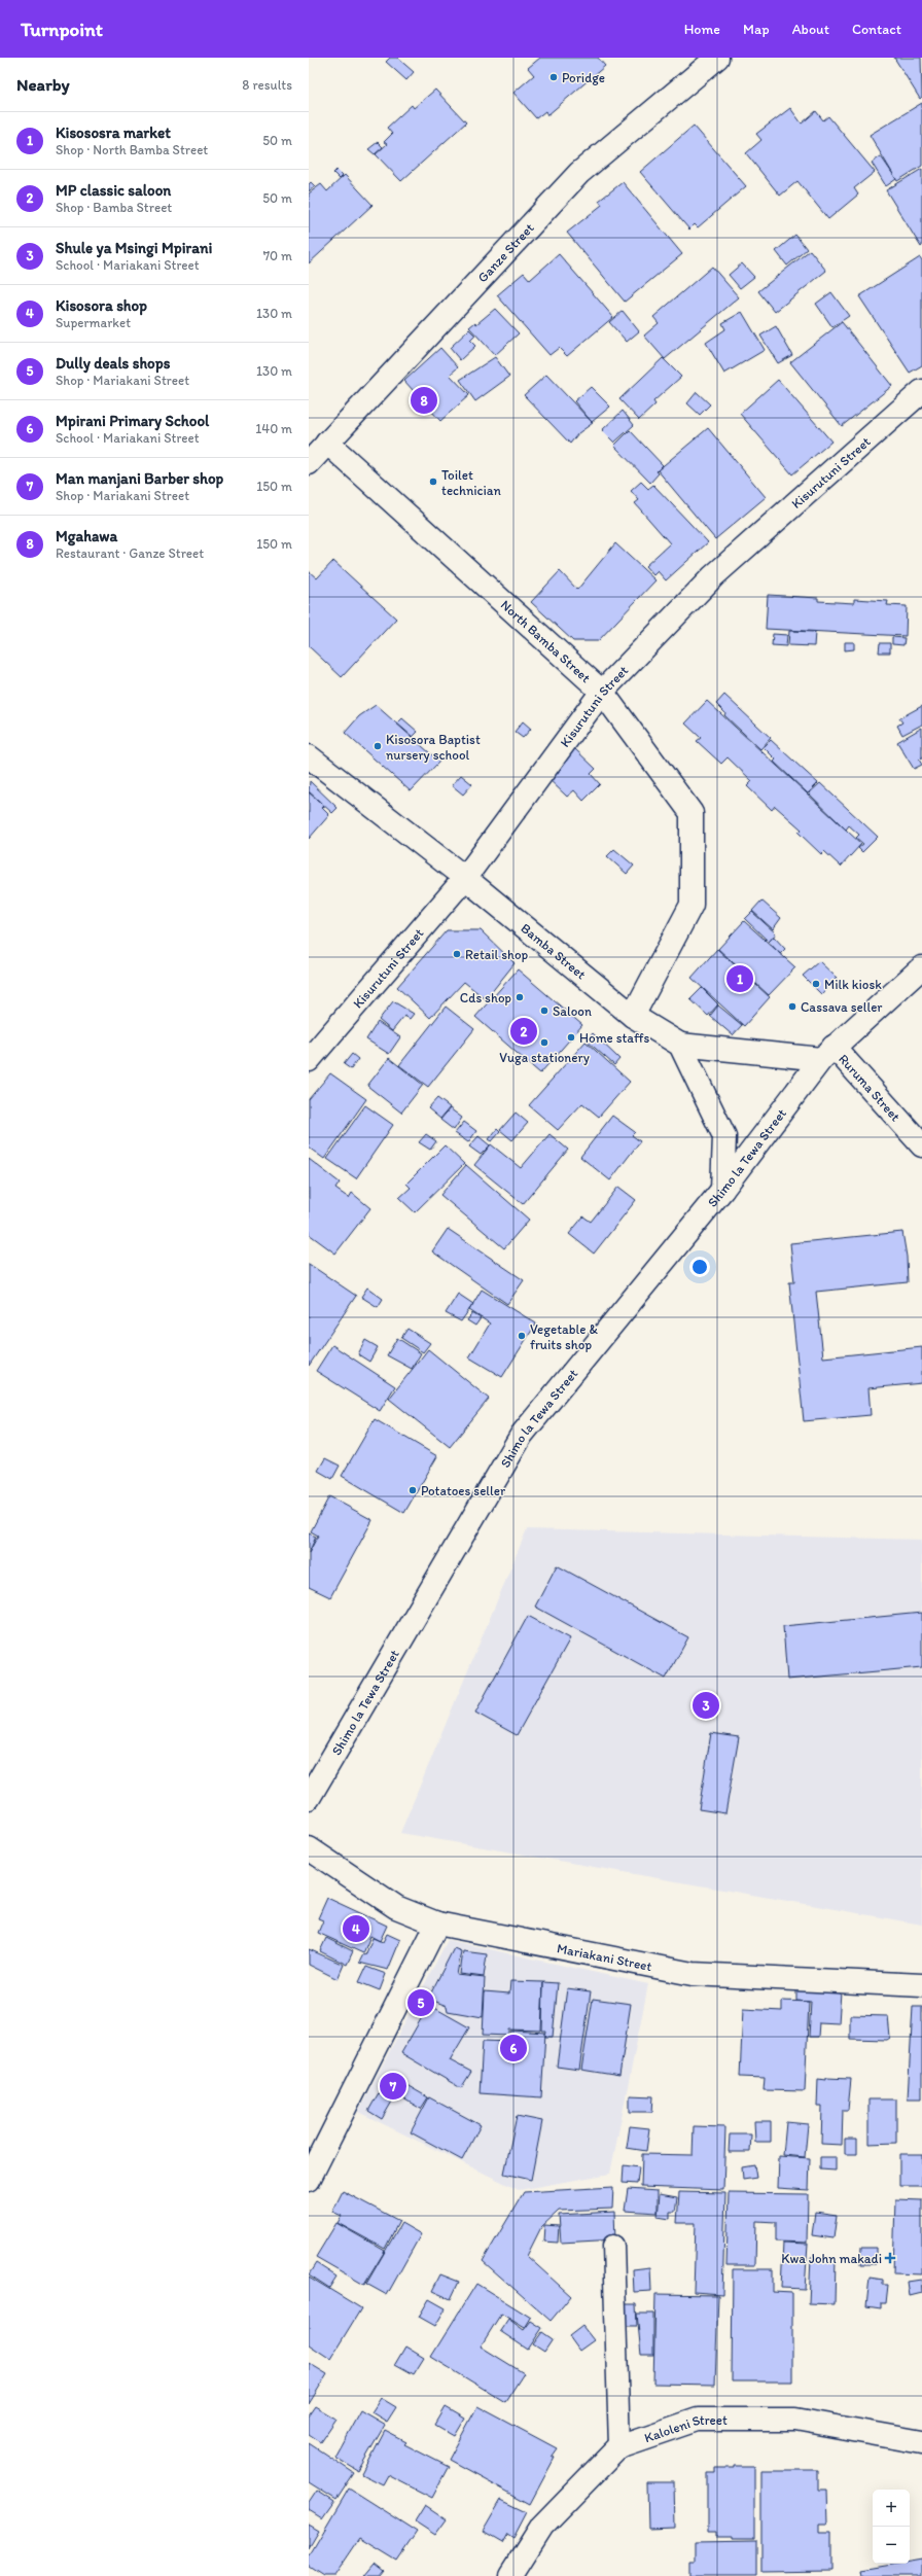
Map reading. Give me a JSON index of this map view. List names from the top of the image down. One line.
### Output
{"streets":{"street":["Ganze Street","Kisurutuni Street","North Bamba Street","Bamba Street","Ruruma Street","Shimo la Tewa Street","Mariakani Street","Kaloleni Street"]},"crossings":[["Ganze Street","North Bamba Street"],["Kisurutuni Street","North Bamba Street"],["Kisurutuni Street","Bamba Street"],["North Bamba Street","Bamba Street"],["Ruruma Street","Shimo la Tewa Street"]],"places":{"other":["Poridge","Toilet technician","Kisosora Baptist nursery school","Retail shop","Milk kiosk","Cds shop","Cassava seller","Saloon","Home staffs","Vuga stationery","Vegetable & fruits shop","Potatoes seller"],"health":["Kwa John makadi"]},"page":{"header":"Turnpoint","nav":["Home","Map","About","Contact"],"heading":["Nearby","8 results"],"list":[{"mark":"1","name":"Kisososra market","note":"Shop · North Bamba Street","value":"50 m"},{"mark":"2","name":"MP classic saloon","note":"Shop · Bamba Street","value":"50 m"},{"mark":"3","name":"Shule ya Msingi Mpirani","note":"School · Mariakani Street","value":"70 m"},{"mark":"4","name":"Kisosora shop","note":"Supermarket","value":"130 m"},{"mark":"5","name":"Dully deals shops","note":"Shop · Mariakani Street","value":"130 m"},{"mark":"6","name":"Mpirani Primary School","note":"School · Mariakani Street","value":"140 m"},{"mark":"7","name":"Man manjani Barber shop","note":"Shop · Mariakani Street","value":"150 m"},{"mark":"8","name":"Mgahawa","note":"Restaurant · Ganze Street","value":"150 m"}],"pins":["8","1","2","3","4","5","6","7"],"map_buttons":["+","−"]}}
